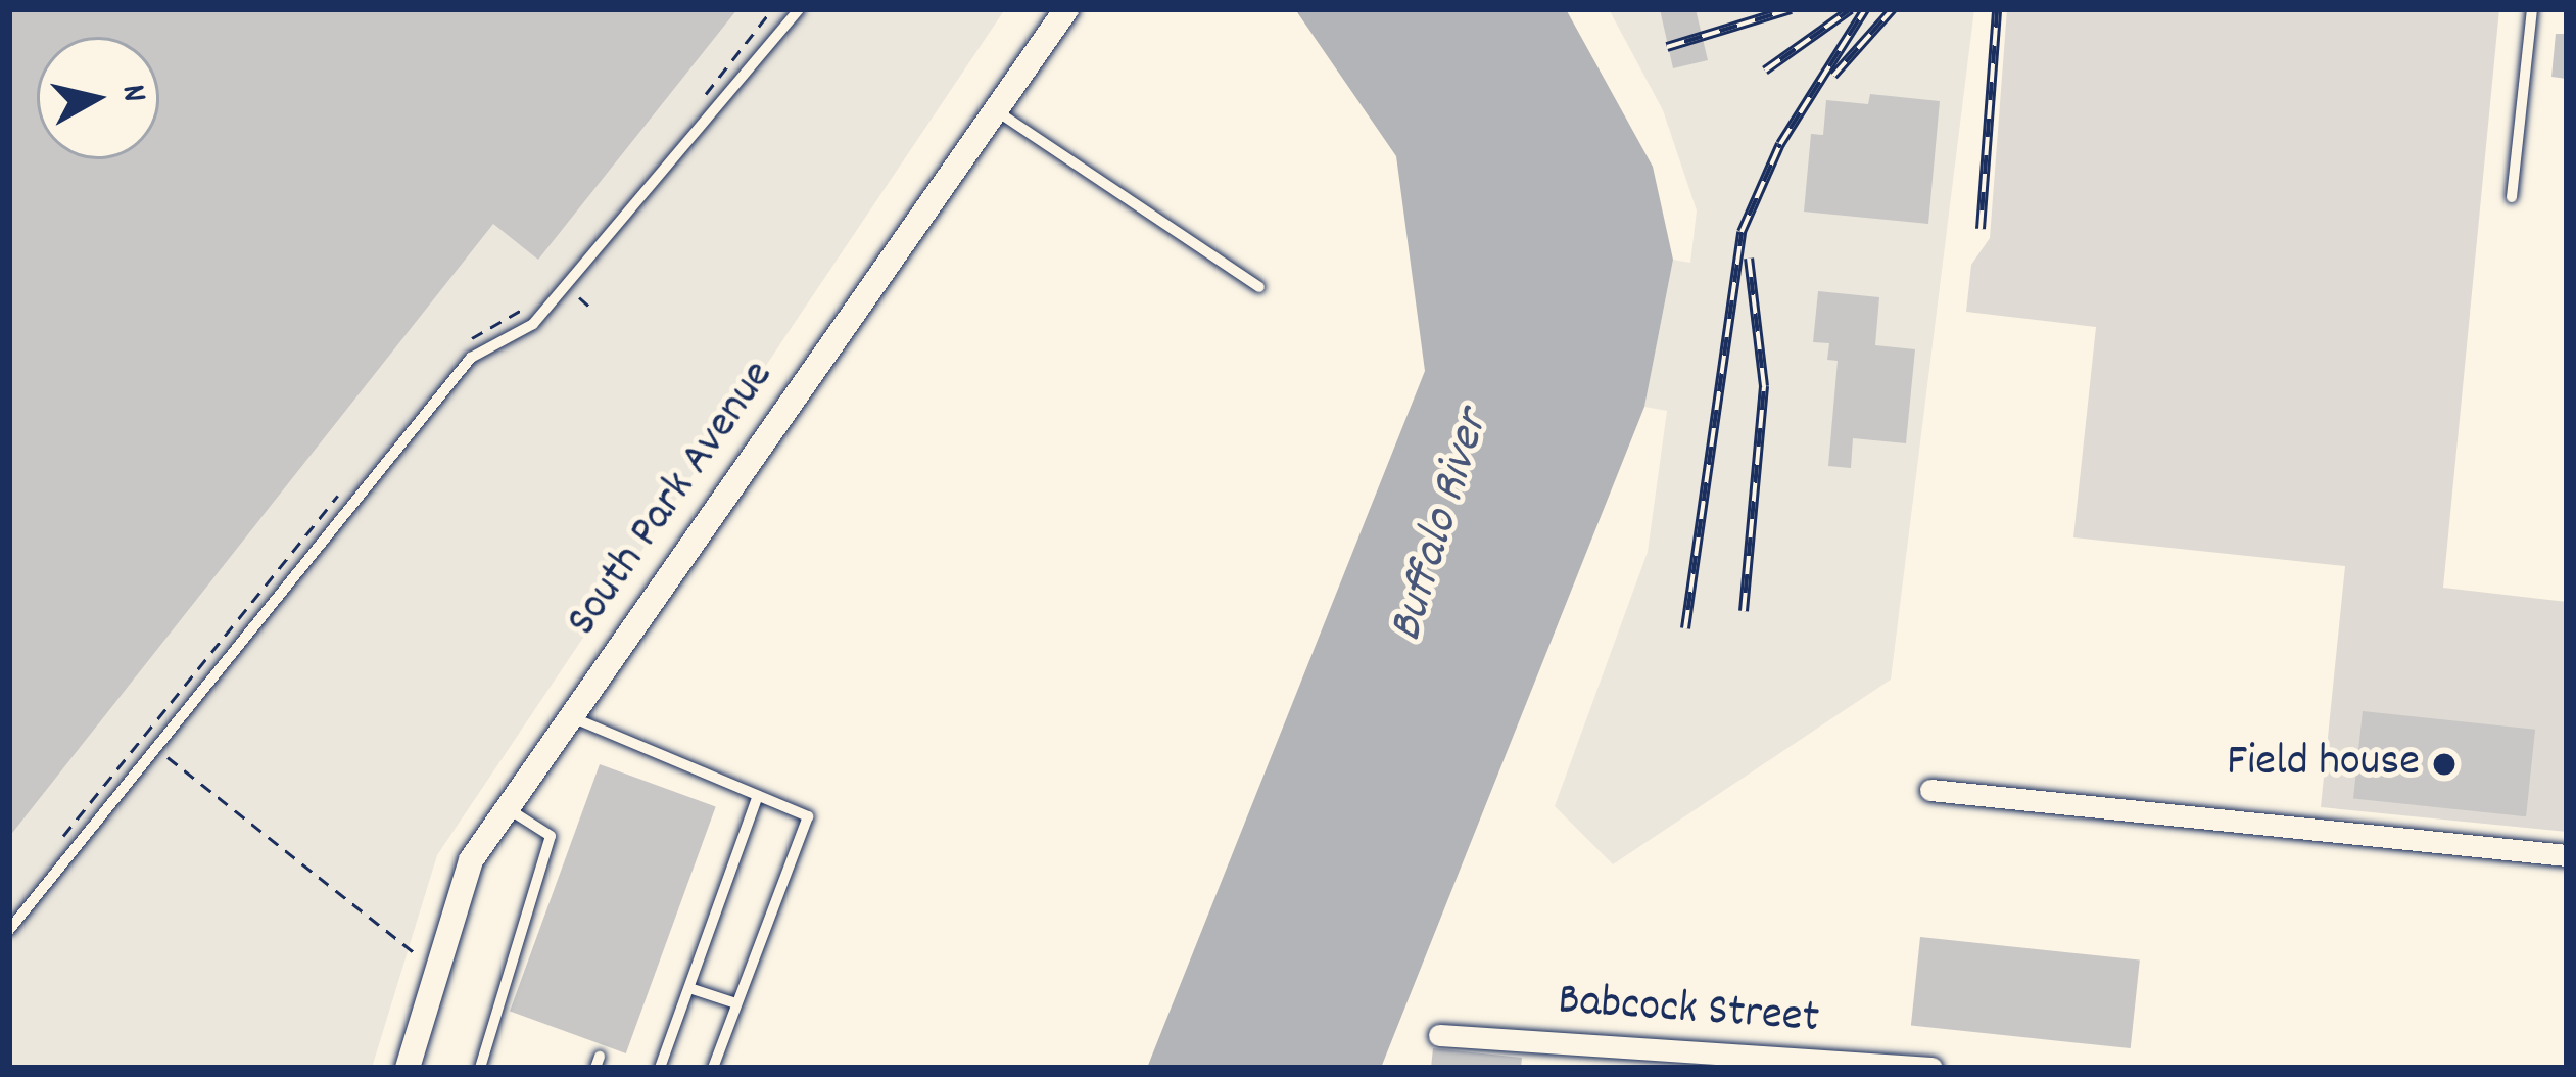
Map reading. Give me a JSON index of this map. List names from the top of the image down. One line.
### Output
{"streets":{"street":["South Park Avenue","Babcock Street"]},"water":["Buffalo River"],"places":["Field house"],"north":"right"}
